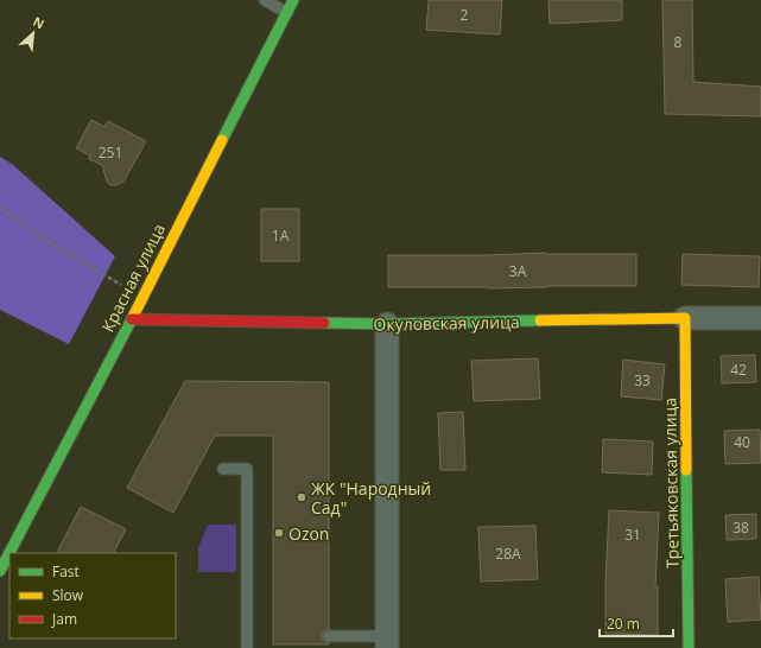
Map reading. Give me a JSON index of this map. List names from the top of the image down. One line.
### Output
{"streets":{"street":["Красная улица","Окуловская улица","Третьяковская улица"]},"crossings":[["Красная улица","Окуловская улица"],["Окуловская улица","Третьяковская улица"]],"places":["ЖК \"Народный Сад\"","Ozon"],"house_numbers":["2","8","251","1А","3А","42","33","40","38","31","28А"],"legend":["Fast","Slow","Jam"],"scale_bar":"20 m","north":"top right"}
